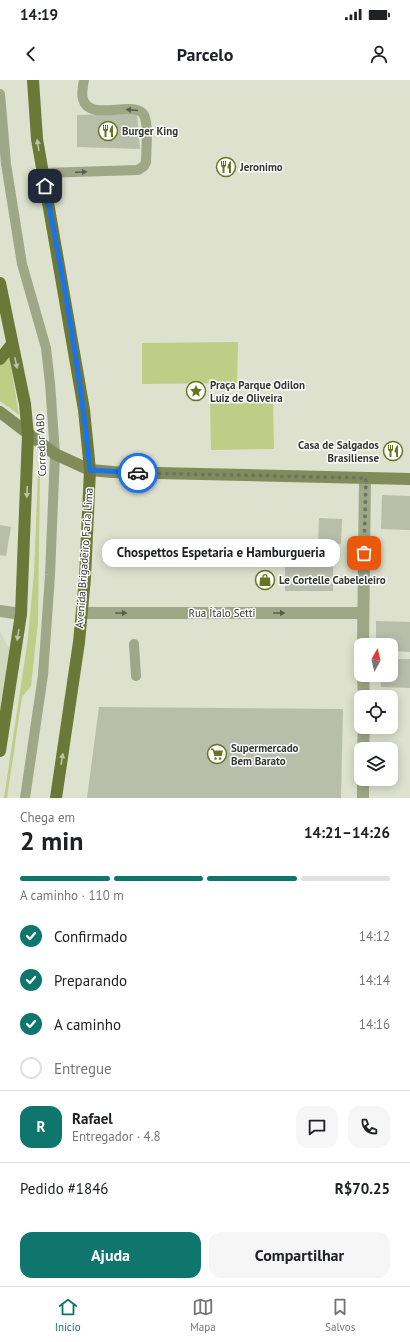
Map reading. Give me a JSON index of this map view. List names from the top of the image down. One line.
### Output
{"streets":{"main road":["Avenida Brigadeiro Faria Lima"],"street":["Rua Ítalo Setti"],"lane":["Corredor ABD"]},"crossings":[["Avenida Brigadeiro Faria Lima","Rua Ítalo Setti"]],"one_way":["Rua Ítalo Setti"],"places":{"restaurant":["Burger King","Jeronimo","Casa de Salgados Brasiliense"],"place":["Praça Parque Odilon Luiz de Oliveira"],"other":["Chospettos Espetaria e Hamburgueria"],"shop":["Le Cortelle Cabeleleiro"],"supermarket":["Supermercado Bem Barato"]},"north":"top","page":{"status":"14:19","header":"Parcelo","bubble":"Chospettos Espetaria e Hamburgueria","heading":["2 min","Chega em","14:21–14:26"],"panel":["Rafael","Entregador · 4.8","Pedido #1846","R$70.25"],"bar":"A caminho · 110 m","list":[["Confirmado","14:12"],["Preparando","14:14"],["A caminho","14:16"],"Entregue"],"round":"R","buttons":["Ajuda","Compartilhar"],"tabs":["Início","Mapa","Salvos"]}}
